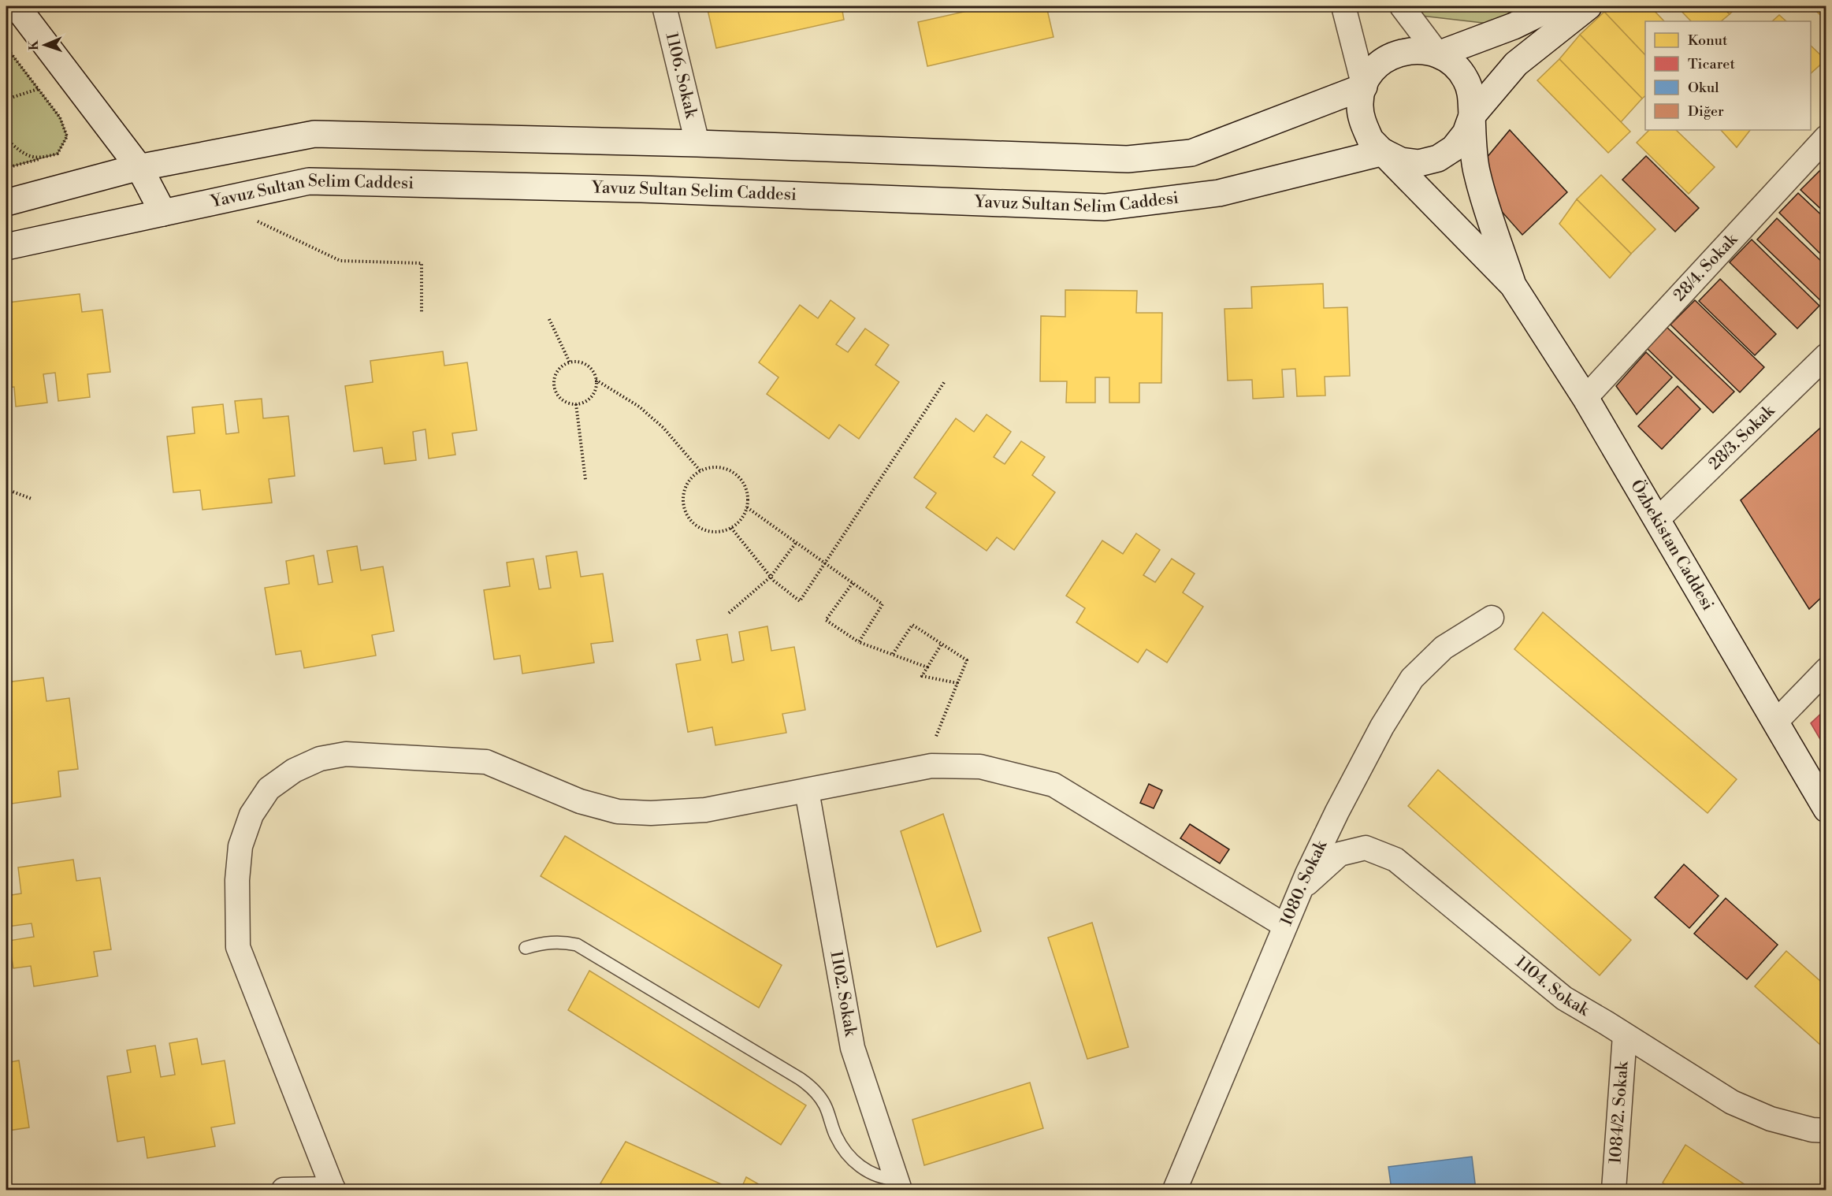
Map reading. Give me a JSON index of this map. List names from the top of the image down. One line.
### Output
{"streets":{"street":["1106. Sokak","Yavuz Sultan Selim Caddesi","28/4. Sokak","28/3. Sokak","Özbekistan Caddesi","1080. Sokak","1104. Sokak","1102. Sokak","1084/2. Sokak"]},"crossings":[["28/4. Sokak","Özbekistan Caddesi"],["28/3. Sokak","Özbekistan Caddesi"],["1080. Sokak","1104. Sokak"],["1104. Sokak","1084/2. Sokak"]],"legend":["Konut","Ticaret","Okul","Diğer"],"north":"left"}
